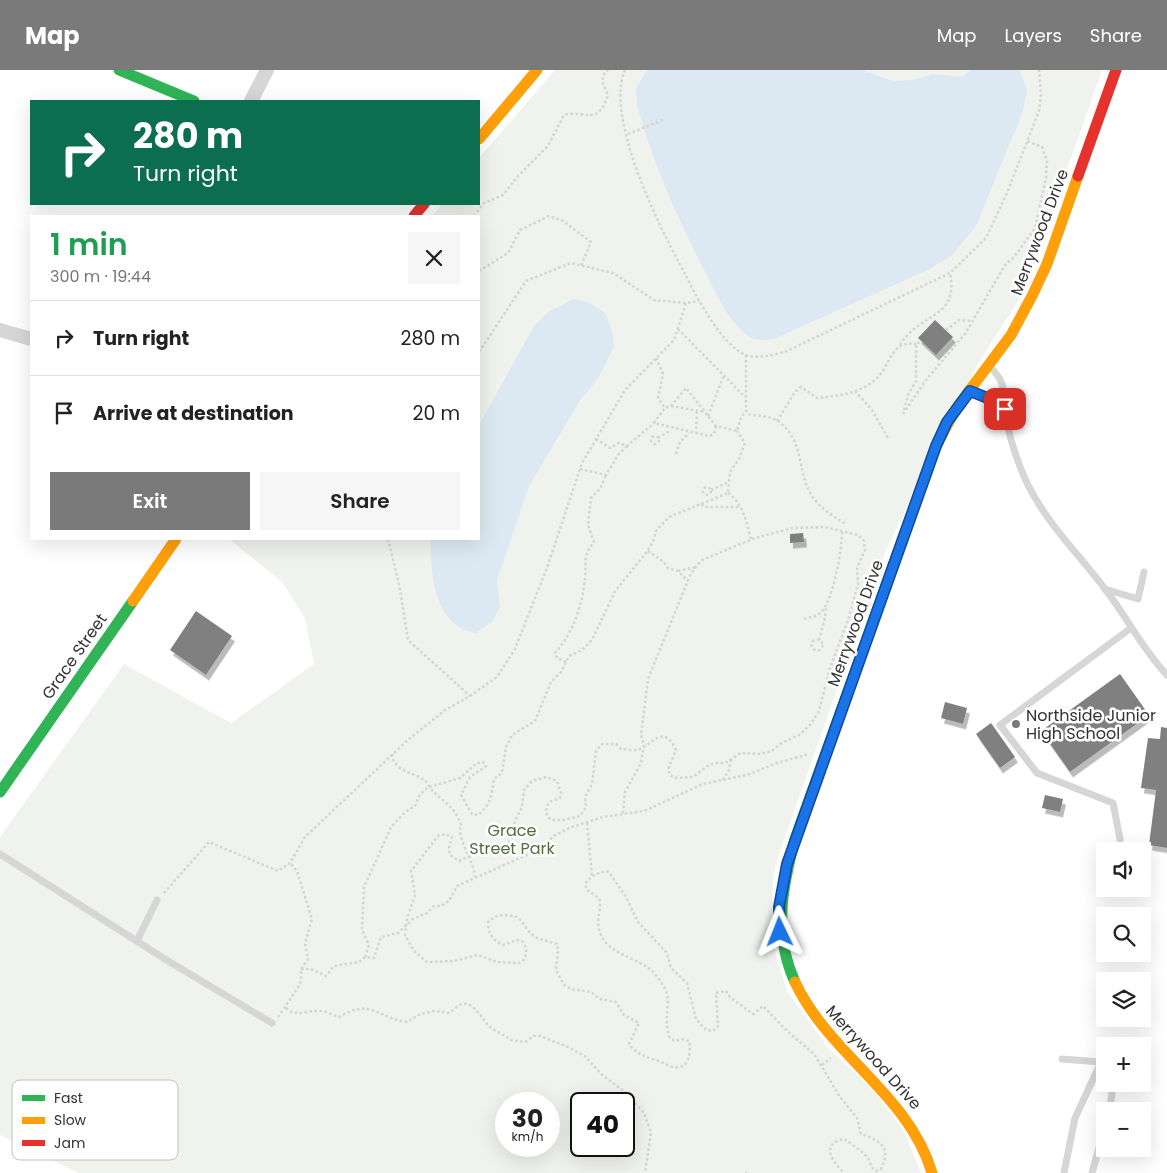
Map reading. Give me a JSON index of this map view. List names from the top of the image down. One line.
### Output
{"streets":{"street":["Merrywood Drive","Grace Street"]},"parks":["Grace Street Park"],"places":["Northside Junior High School"],"legend":["Fast","Slow","Jam"],"page":{"header":"Map","nav":["Map","Layers","Share"],"turn":["280 m","Turn right"],"heading":["1 min","300 m · 19:44"],"list":[{"name":"Turn right","value":"280 m"},{"name":"Arrive at destination","value":"20 m"}],"buttons":["Exit","Share"],"map_buttons":["+","−"],"speed":"30 km/h","limit":"40"}}
